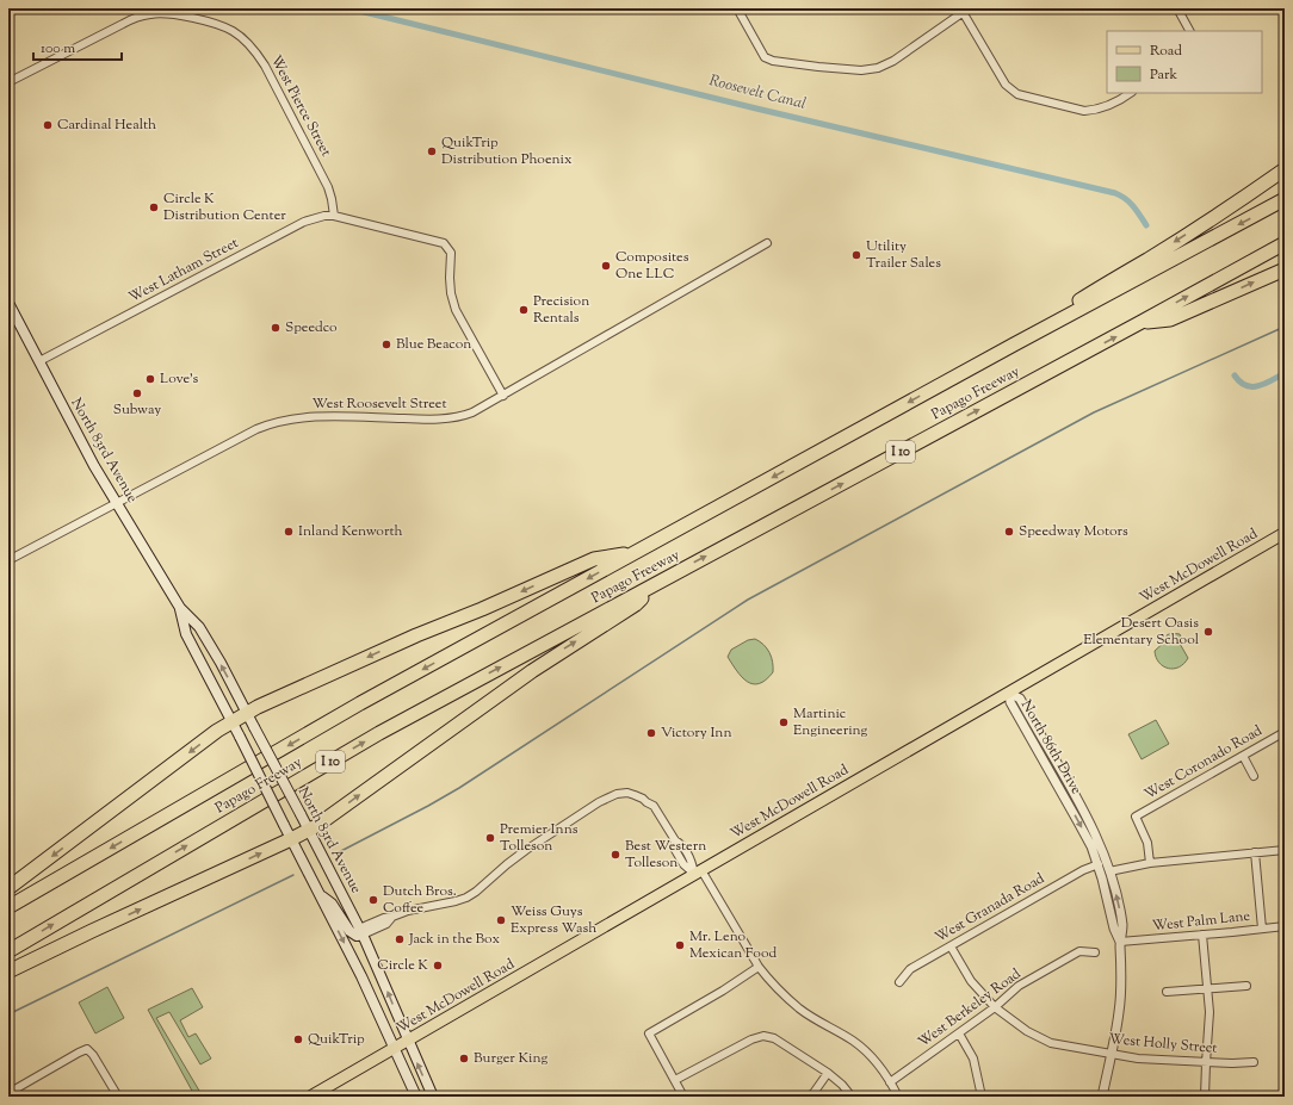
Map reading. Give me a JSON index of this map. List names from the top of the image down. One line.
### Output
{"streets":{"highway":["Papago Freeway","I 10"],"main road":["North 83rd Avenue","West McDowell Road"],"street":["West Pierce Street","West Latham Street","West Roosevelt Street","North 86th Drive","West Coronado Road","West Granada Road","West Palm Lane","West Berkeley Road","West Holly Street"]},"crossings":[["West Pierce Street","West Latham Street"],["West Latham Street","West Roosevelt Street"],["West Latham Street","North 83rd Avenue"],["West Roosevelt Street","North 83rd Avenue"],["North 83rd Avenue","West McDowell Road"],["West McDowell Road","North 86th Drive"],["North 86th Drive","West Granada Road"],["North 86th Drive","West Palm Lane"],["North 86th Drive","West Holly Street"],["West Granada Road","West Holly Street"],["West Berkeley Road","West Holly Street"]],"water":["Roosevelt Canal"],"places":["Cardinal Health","QuikTrip Distribution Phoenix","Circle K Distribution Center","Utility Trailer Sales","Composites One LLC","Precision Rentals","Speedco","Blue Beacon","Love's","Subway","Inland Kenworth","Speedway Motors","Desert Oasis Elementary School","Martinic Engineering","Victory Inn","Premier Inns Tolleson","Best Western Tolleson","Dutch Bros. Coffee","Weiss Guys Express Wash","Jack in the Box","Mr. Leno Mexican Food","Circle K","QuikTrip","Burger King"],"legend":["Road","Park"],"scale_bar":"100 m"}
